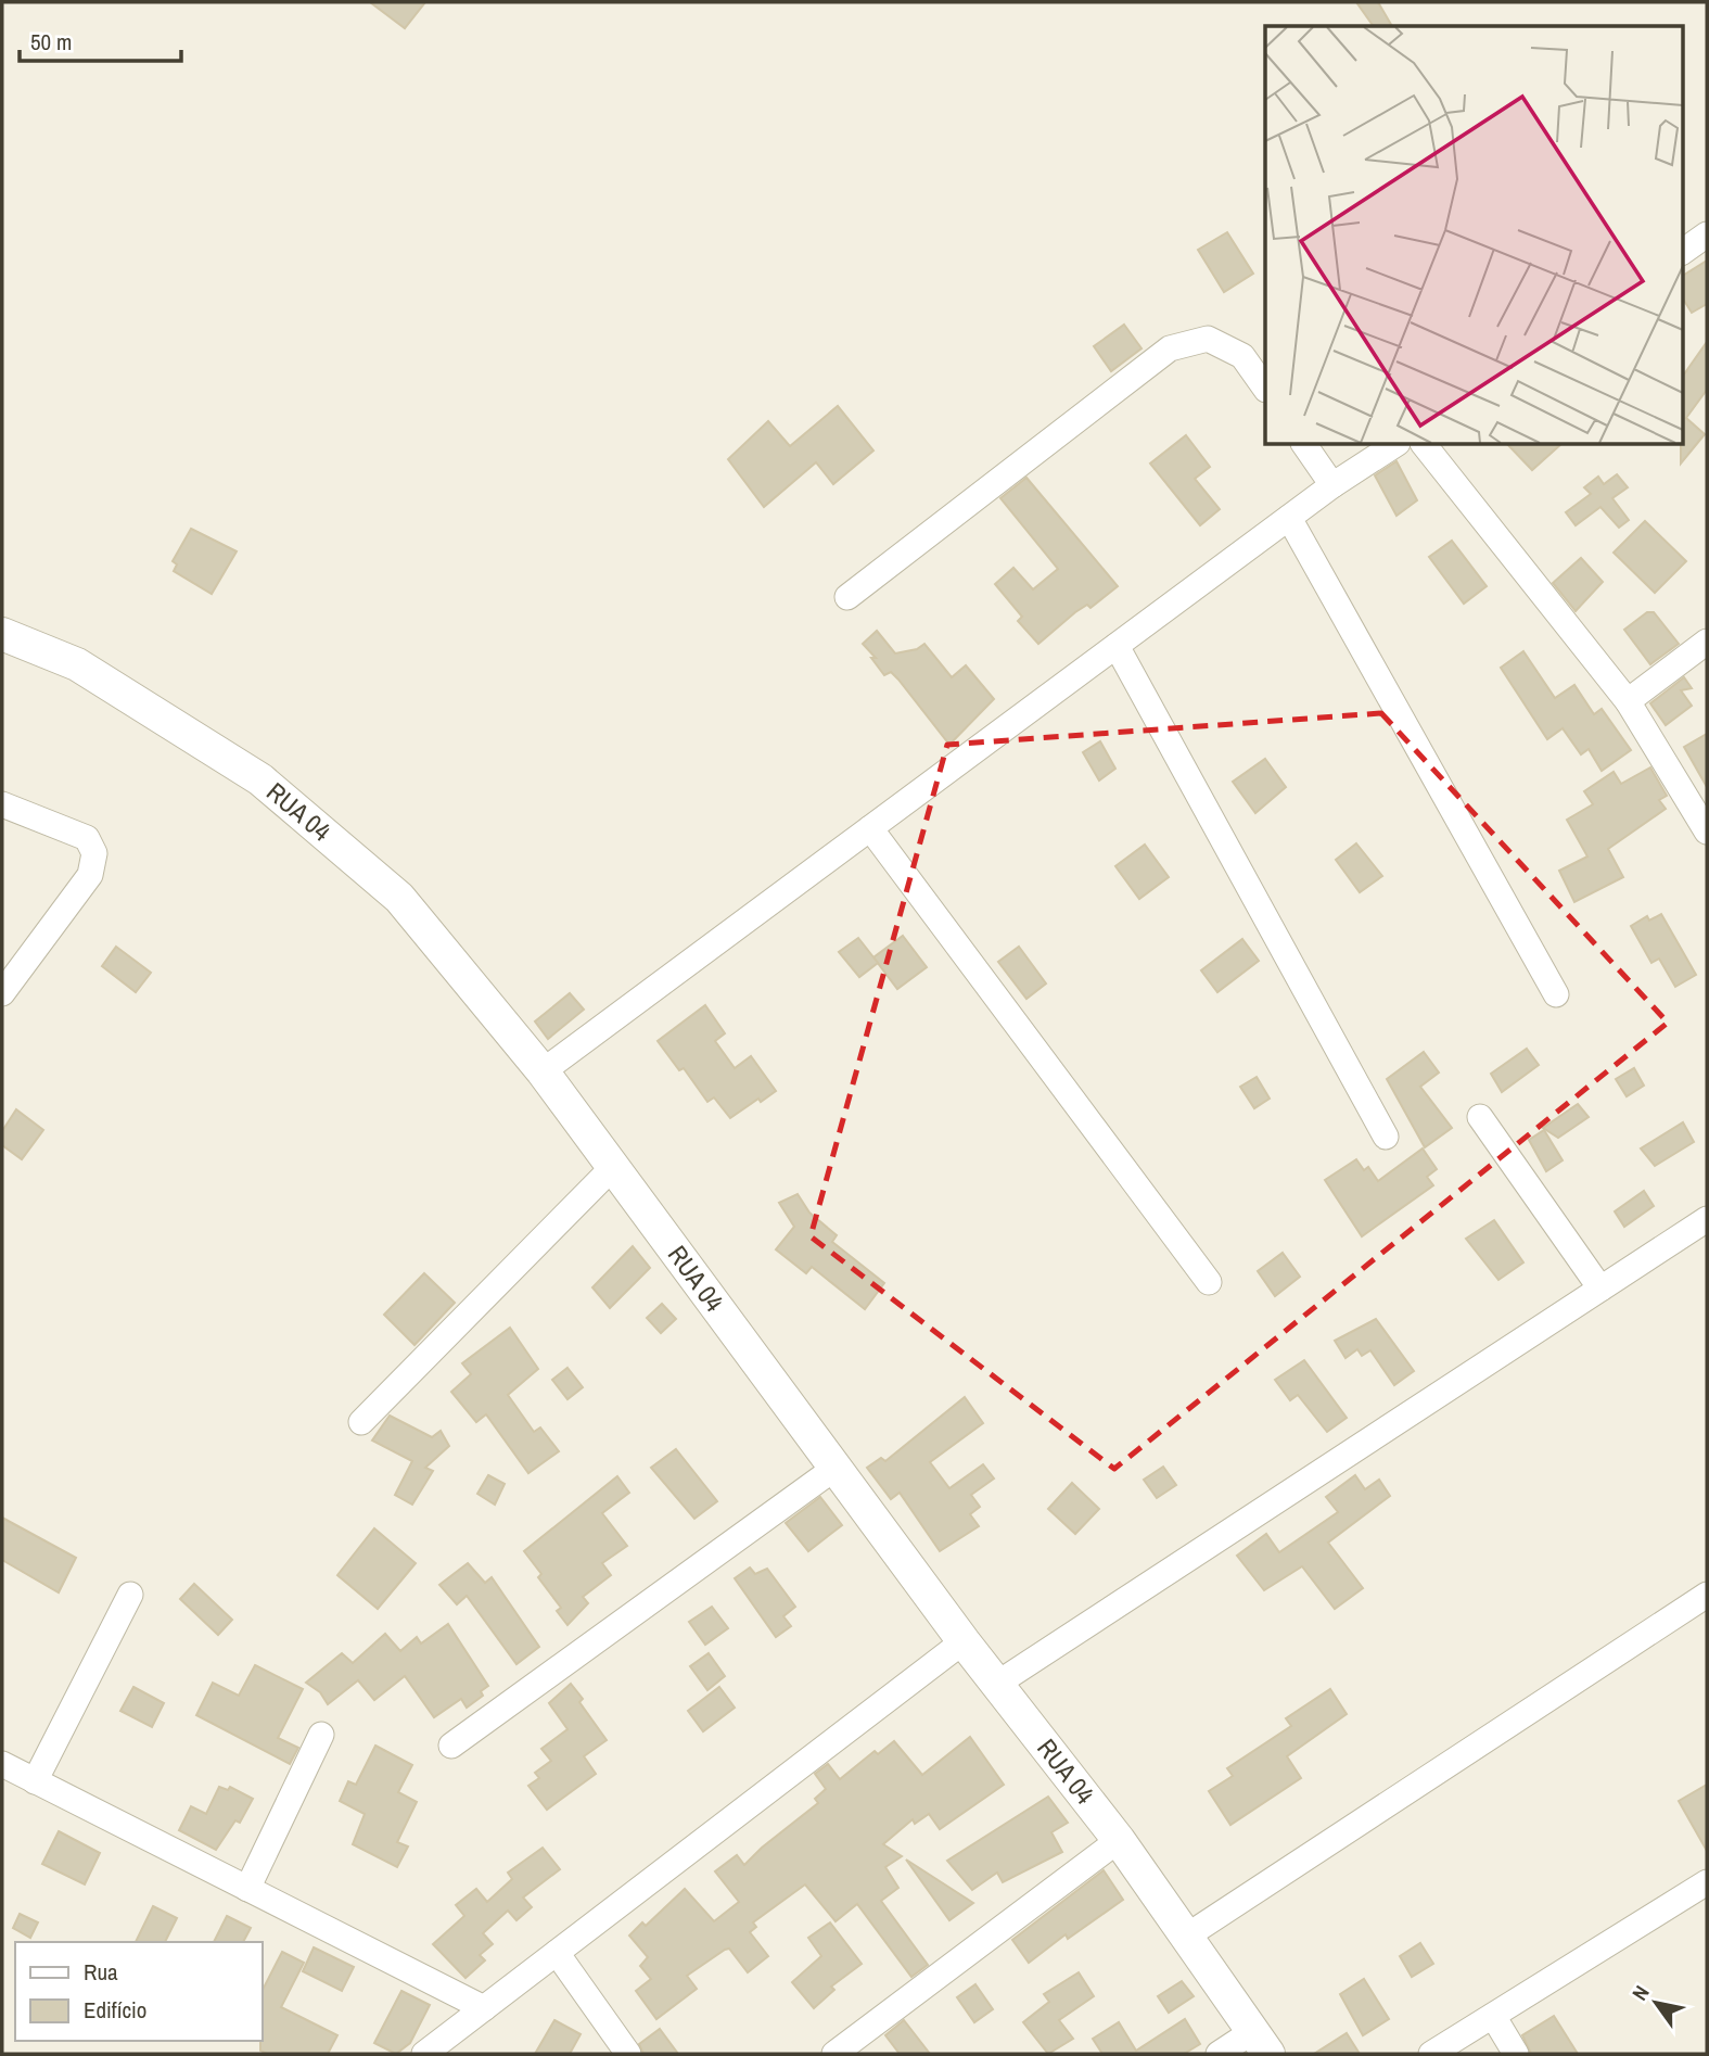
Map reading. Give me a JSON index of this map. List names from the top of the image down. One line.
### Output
{"streets":{"street":["RUA 04"]},"legend":["Rua","Edifício"],"scale_bar":"50 m","north":"top left"}
